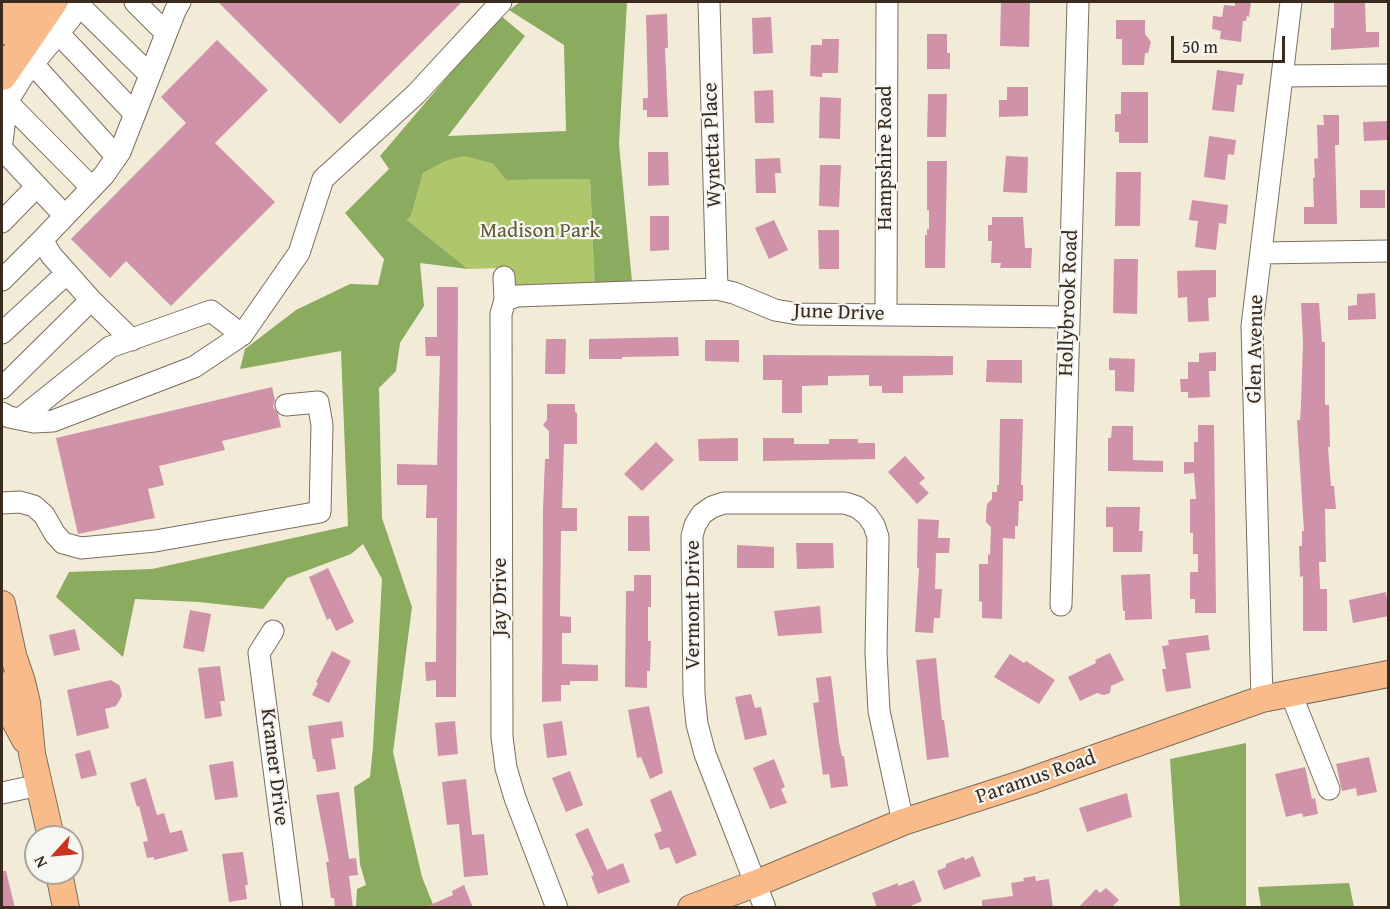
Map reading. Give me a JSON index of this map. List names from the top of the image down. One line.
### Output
{"streets":{"main road":["Paramus Road"],"street":["Wynetta Place","Hampshire Road","Hollybrook Road","June Drive","Glen Avenue","Jay Drive","Vermont Drive","Kramer Drive"]},"crossings":[["Wynetta Place","June Drive"],["Hampshire Road","June Drive"],["Hollybrook Road","June Drive"],["June Drive","Jay Drive"],["Glen Avenue","Paramus Road"],["Vermont Drive","Paramus Road"]],"parks":["Madison Park"],"scale_bar":"50 m","north":"bottom left"}
